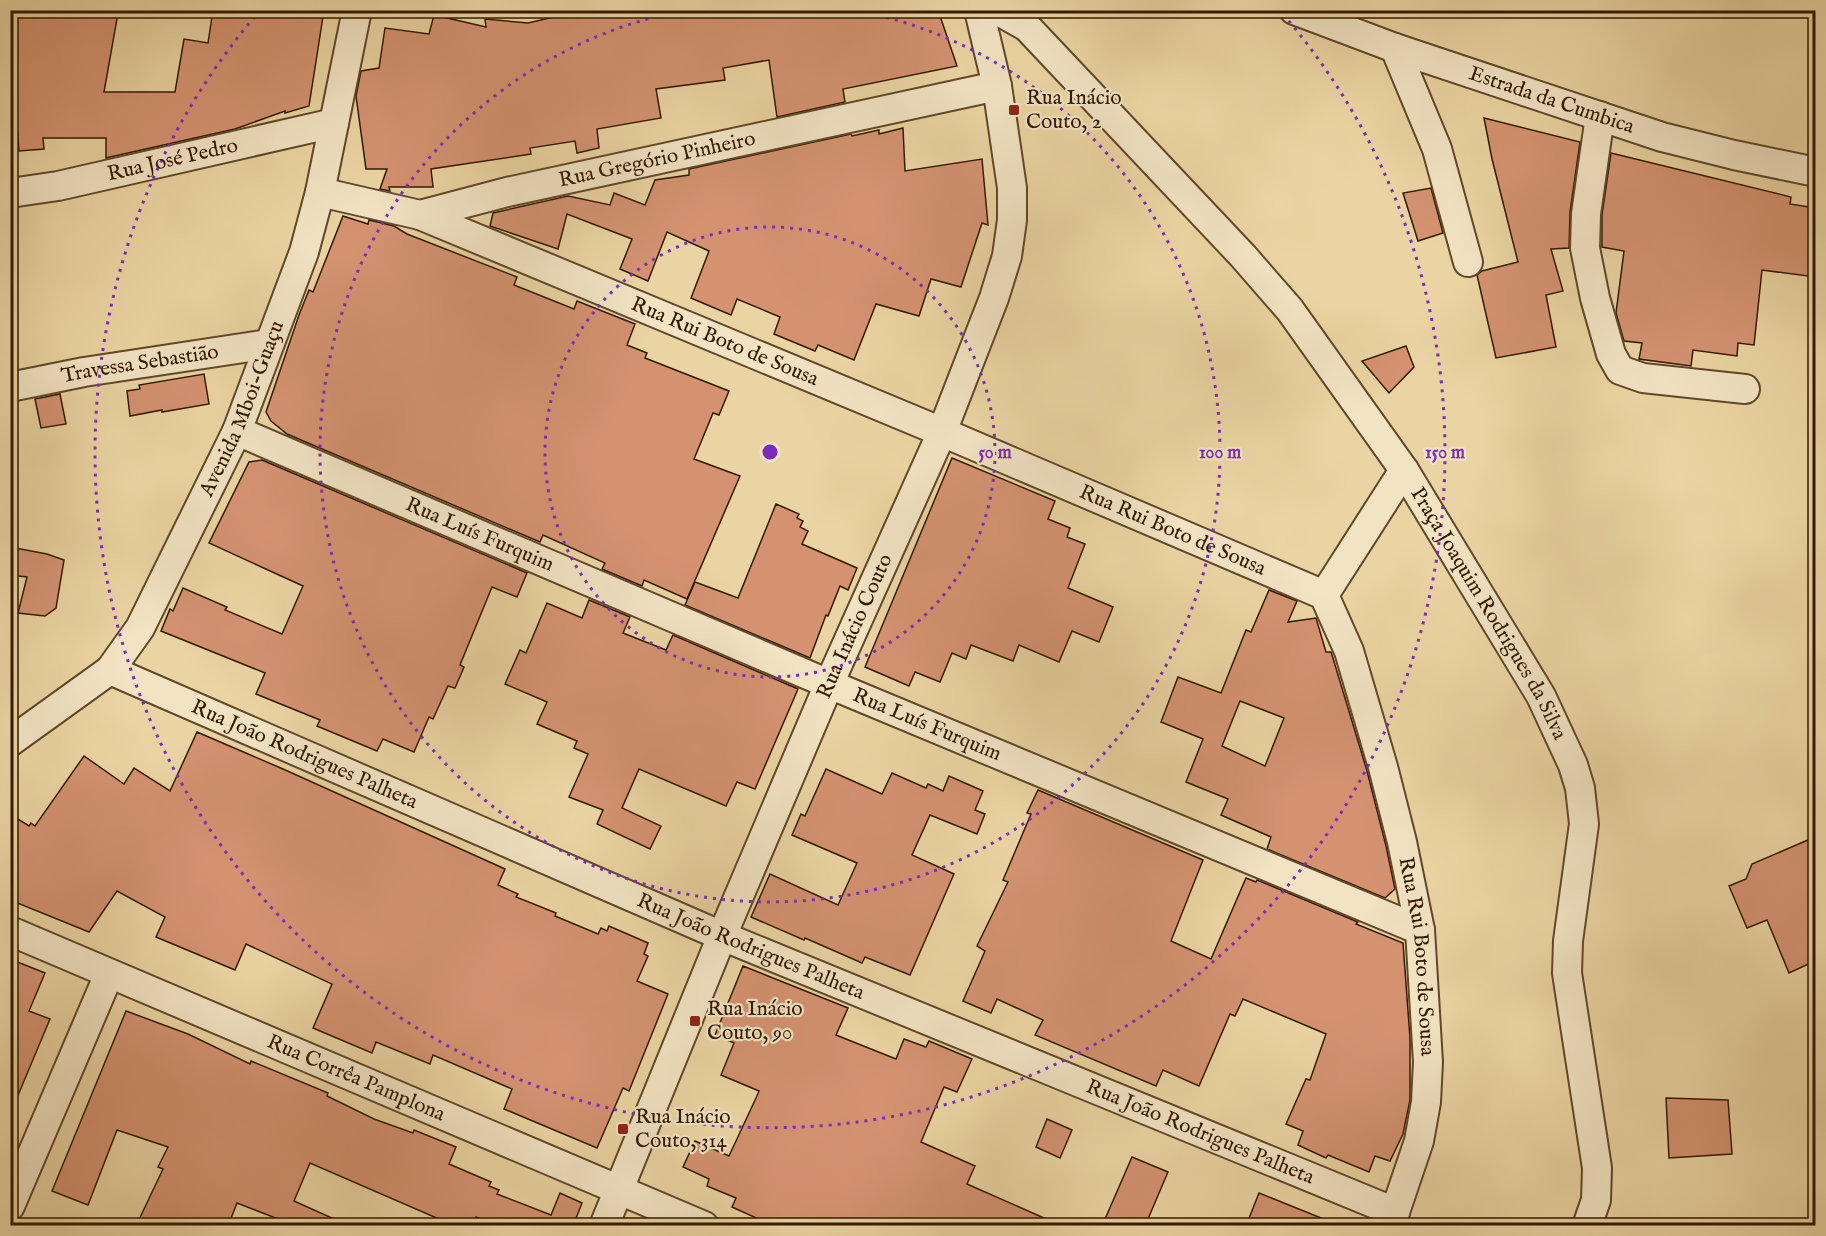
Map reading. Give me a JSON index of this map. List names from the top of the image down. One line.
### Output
{"streets":{"street":["Estrada da Cumbica","Rua José Pedro","Rua Gregório Pinheiro","Rua Rui Boto de Sousa","Travessa Sebastião","Avenida Mboi-Guaçu","Rua Luís Furquim","Praça Joaquim Rodrigues da Silva","Rua Inácio Couto","Rua João Rodrigues Palheta","Rua Corrêa Pamplona"]},"crossings":[["Rua José Pedro","Avenida Mboi-Guaçu"],["Rua Gregório Pinheiro","Rua Rui Boto de Sousa"],["Rua Gregório Pinheiro","Avenida Mboi-Guaçu"],["Rua Gregório Pinheiro","Rua Inácio Couto"],["Rua Rui Boto de Sousa","Rua Luís Furquim"],["Rua Rui Boto de Sousa","Rua Inácio Couto"],["Rua Rui Boto de Sousa","Rua João Rodrigues Palheta"],["Travessa Sebastião","Avenida Mboi-Guaçu"],["Avenida Mboi-Guaçu","Rua Luís Furquim"],["Avenida Mboi-Guaçu","Rua João Rodrigues Palheta"],["Rua Luís Furquim","Rua Inácio Couto"],["Rua Inácio Couto","Rua João Rodrigues Palheta"],["Rua Inácio Couto","Rua Corrêa Pamplona"]],"places":{"transit":["Rua Inácio Couto, 2","Rua Inácio Couto, 90","Rua Inácio Couto, 314"]},"rings":["50 m","100 m","150 m"]}
